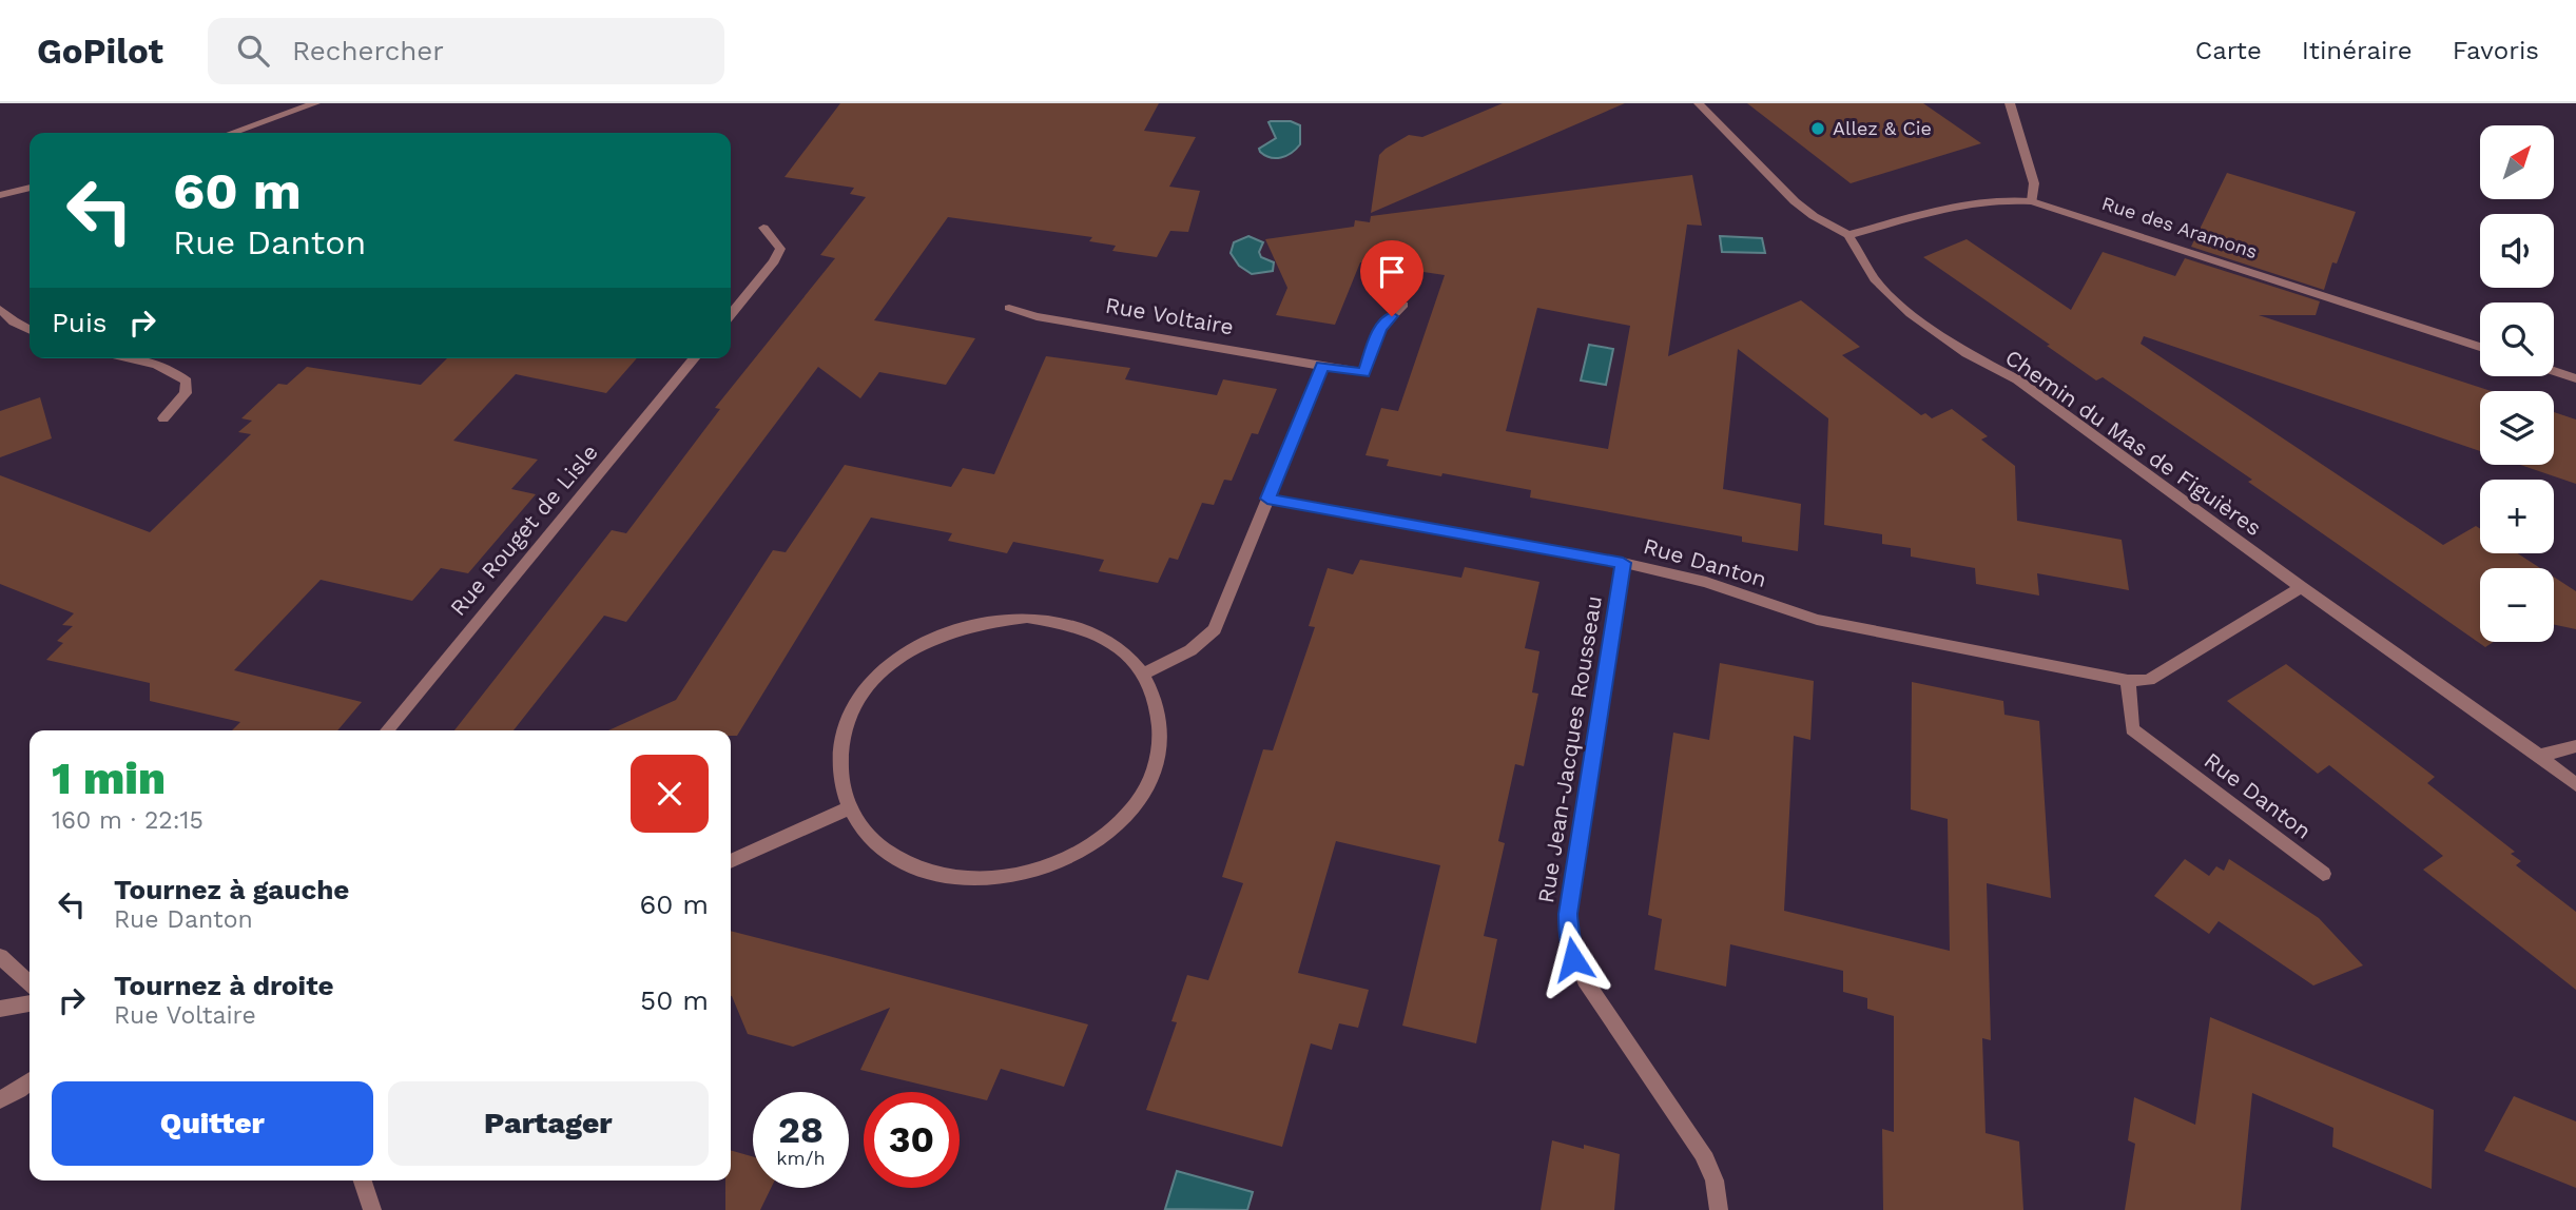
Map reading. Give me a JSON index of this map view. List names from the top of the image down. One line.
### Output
{"streets":{"street":["Rue des Aramons","Rue Voltaire","Chemin du Mas de Figuières","Rue Rouget de Lisle","Rue Danton","Rue Jean-Jacques Rousseau"]},"crossings":[["Rue des Aramons","Chemin du Mas de Figuières"],["Chemin du Mas de Figuières","Rue Danton"],["Rue Danton","Rue Jean-Jacques Rousseau"]],"places":["Allez & Cie"],"north":"top right","page":{"header":"GoPilot","search":"Rechercher","nav":["Carte","Itinéraire","Favoris"],"map_buttons":["+","−"],"turn":["60 m","Rue Danton"],"then":"Puis","heading":["1 min","160 m · 22:15"],"list":[{"name":"Tournez à gauche","note":"Rue Danton","value":"60 m"},{"name":"Tournez à droite","note":"Rue Voltaire","value":"50 m"}],"buttons":["Quitter","Partager"],"speed":"28 km/h","limit":"30"}}
